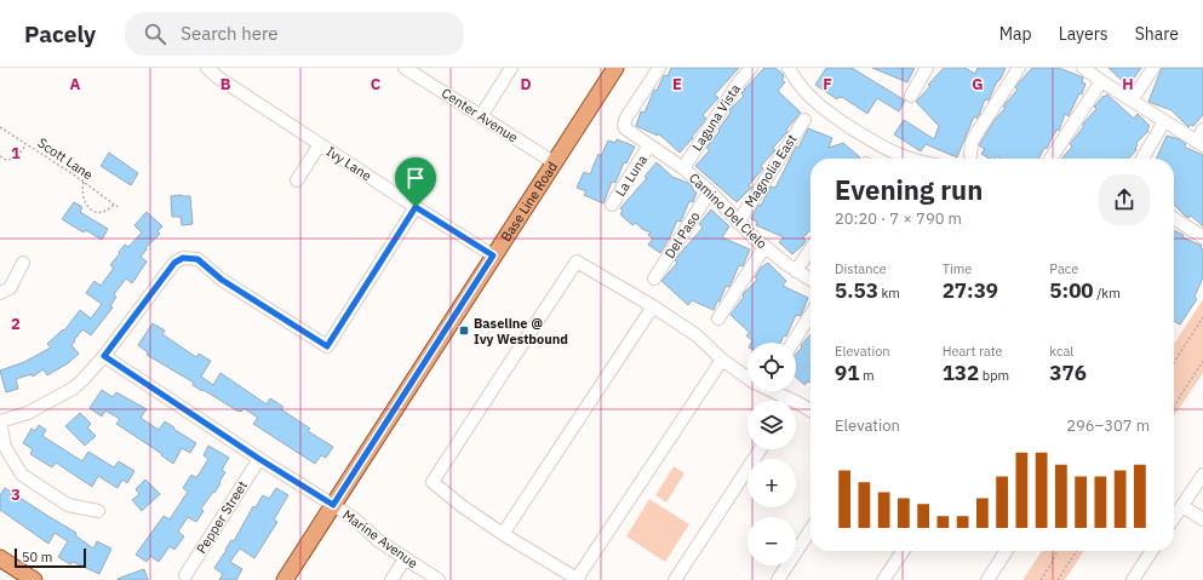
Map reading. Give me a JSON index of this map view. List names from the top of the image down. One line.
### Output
{"streets":{"main road":["Base Line Road"],"street":["Center Avenue","Laguna Vista","Ivy Lane","Magnolia East","La Luna","Camino Del Cielo","Del Paso","Pepper Street","Marine Avenue"],"path":["Scott Lane"]},"crossings":[["Center Avenue","Base Line Road"],["Laguna Vista","Camino Del Cielo"],["Ivy Lane","Base Line Road"],["Magnolia East","Camino Del Cielo"],["La Luna","Camino Del Cielo"],["Base Line Road","Marine Avenue"],["Camino Del Cielo","Del Paso"],["Pepper Street","Marine Avenue"]],"places":{"transit":["Baseline @ Ivy Westbound"]},"scale_bar":"50 m","page":{"header":"Pacely","search":"Search here","nav":["Map","Layers","Share"],"heading":["Evening run","20:20 · 7 × 790 m"],"stats":[["Distance","5.53 km"],["Time","27:39"],["Pace","5:00 /km"],["Elevation","91 m"],["Heart rate","132 bpm"],["kcal","376"]],"map_buttons":["+","−"],"chart":["Elevation","296–307 m"],"scale":"50 m"},"grid":{"columns":["A","B","C","D","E","F","G","H"],"rows":["1","2","3"]}}
